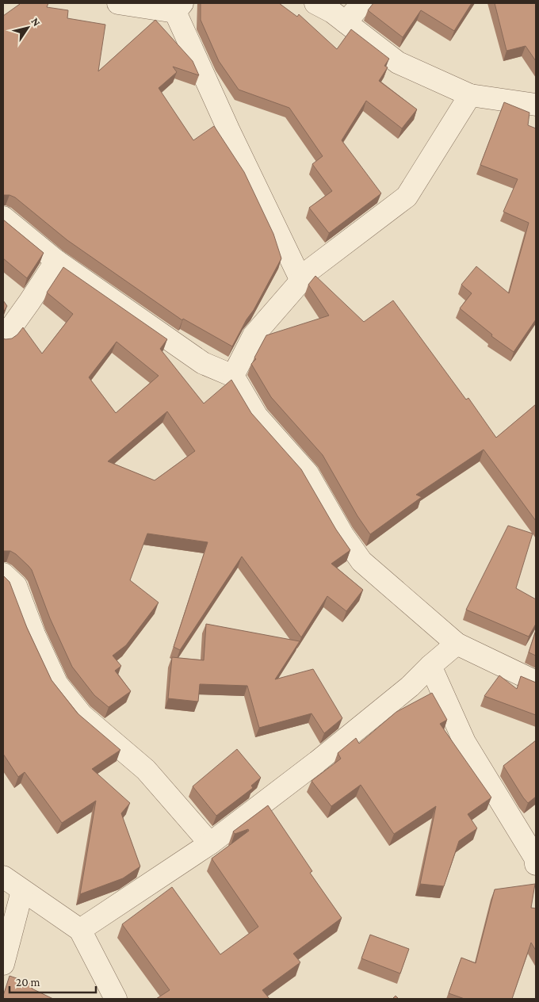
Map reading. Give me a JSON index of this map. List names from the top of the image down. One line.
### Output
{"scale_bar":"20 m","north":"top right"}
